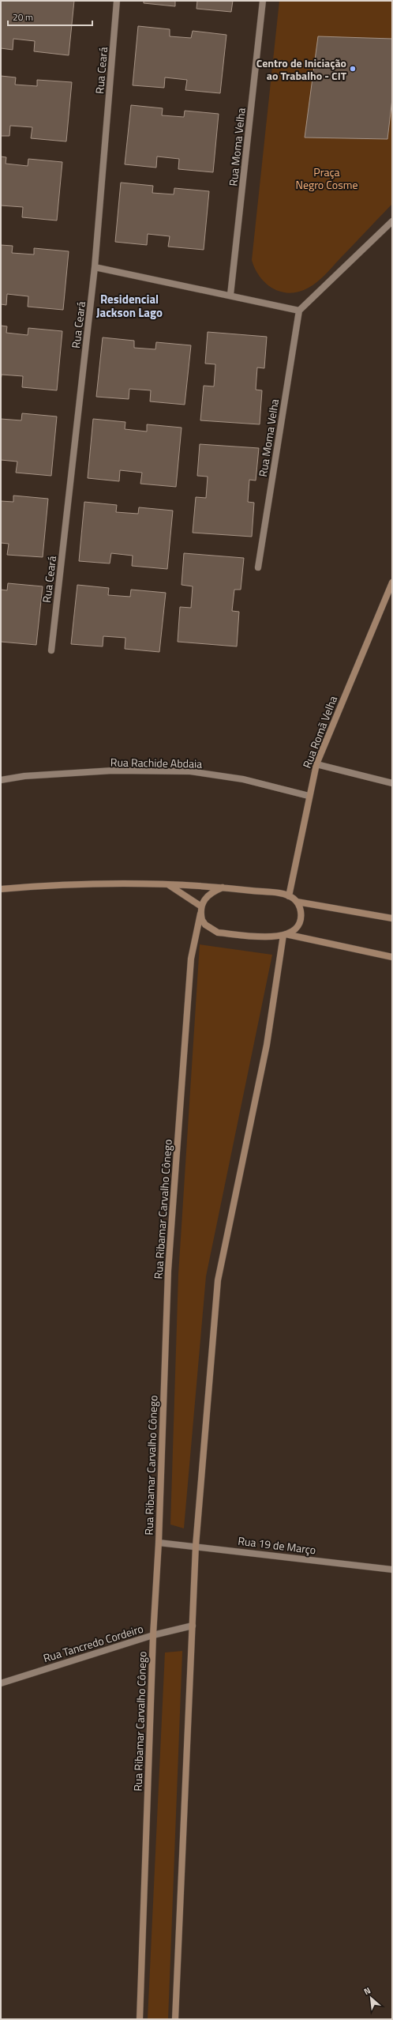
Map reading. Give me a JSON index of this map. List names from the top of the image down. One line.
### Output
{"streets":{"street":["Rua Ceará","Rua Moma Velha","Rua Romã Velha","Rua Rachide Abdaia","Rua Ribamar Carvalho Cônego","Rua 19 de Março","Rua Tancredo Cordeiro"]},"crossings":[["Rua Romã Velha","Rua Rachide Abdaia"],["Rua Ribamar Carvalho Cônego","Rua 19 de Março"],["Rua Ribamar Carvalho Cônego","Rua Tancredo Cordeiro"]],"districts":["Residencial Jackson Lago"],"parks":["Praça Negro Cosme"],"places":["Centro de Iniciação ao Trabalho - CIT"],"scale_bar":"20 m","north":"top left"}
